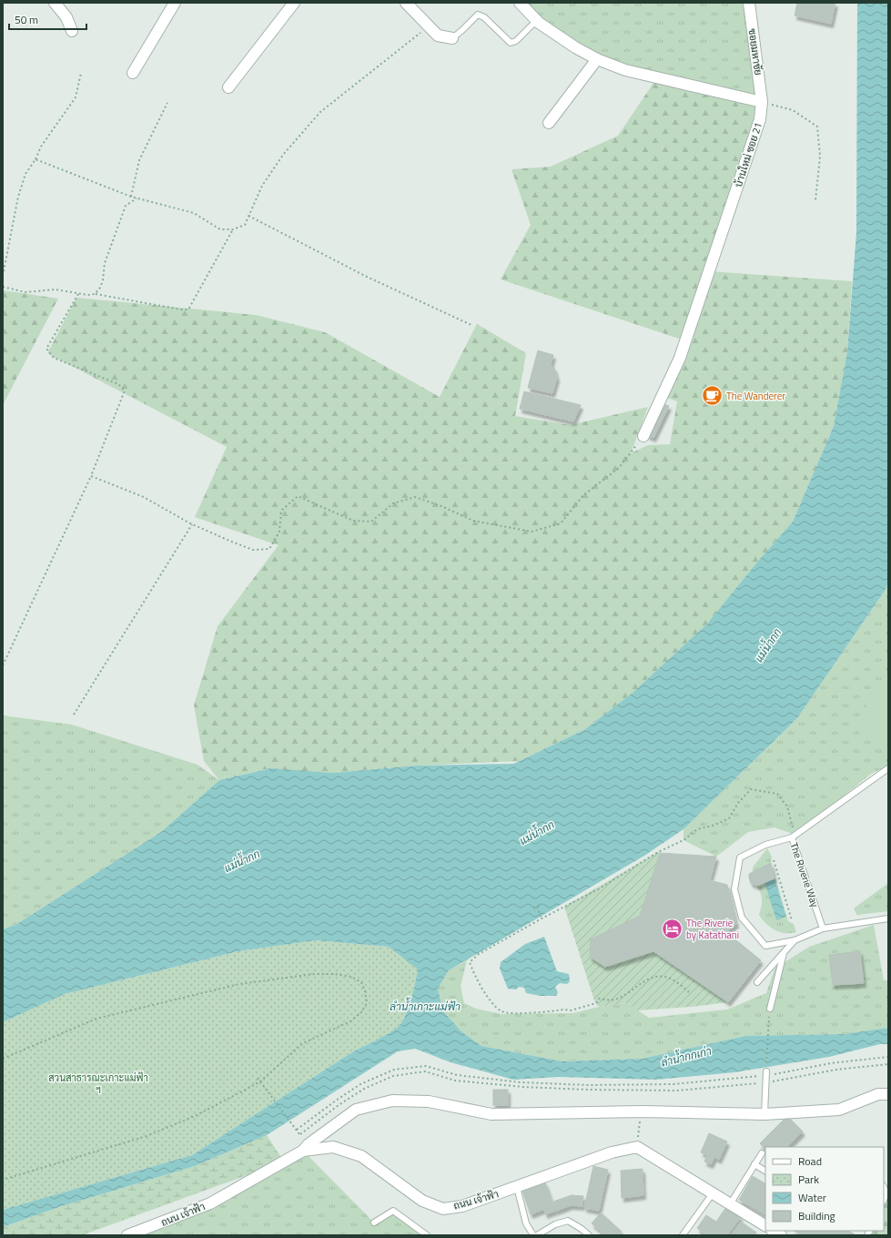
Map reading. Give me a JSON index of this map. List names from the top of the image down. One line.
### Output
{"streets":{"street":["ซอยมหาชัย","บ้านใหม่ ซอย 21","ถนน เจ้าฟ้า"],"lane":["The Riverie Way"]},"crossings":[["ซอยมหาชัย","บ้านใหม่ ซอย 21"]],"water":["แม่น้ำกก","ลำน้ำเกาะแม่ฟ้า","ลำน้ำกกเก่า"],"parks":["สวนสาธารณะเกาะแม่ฟ้า ฯ"],"places":{"cafe":["The Wanderer"],"hotel":["The Riverie by Katathani"]},"legend":["Road","Park","Water","Building"],"scale_bar":"50 m"}
